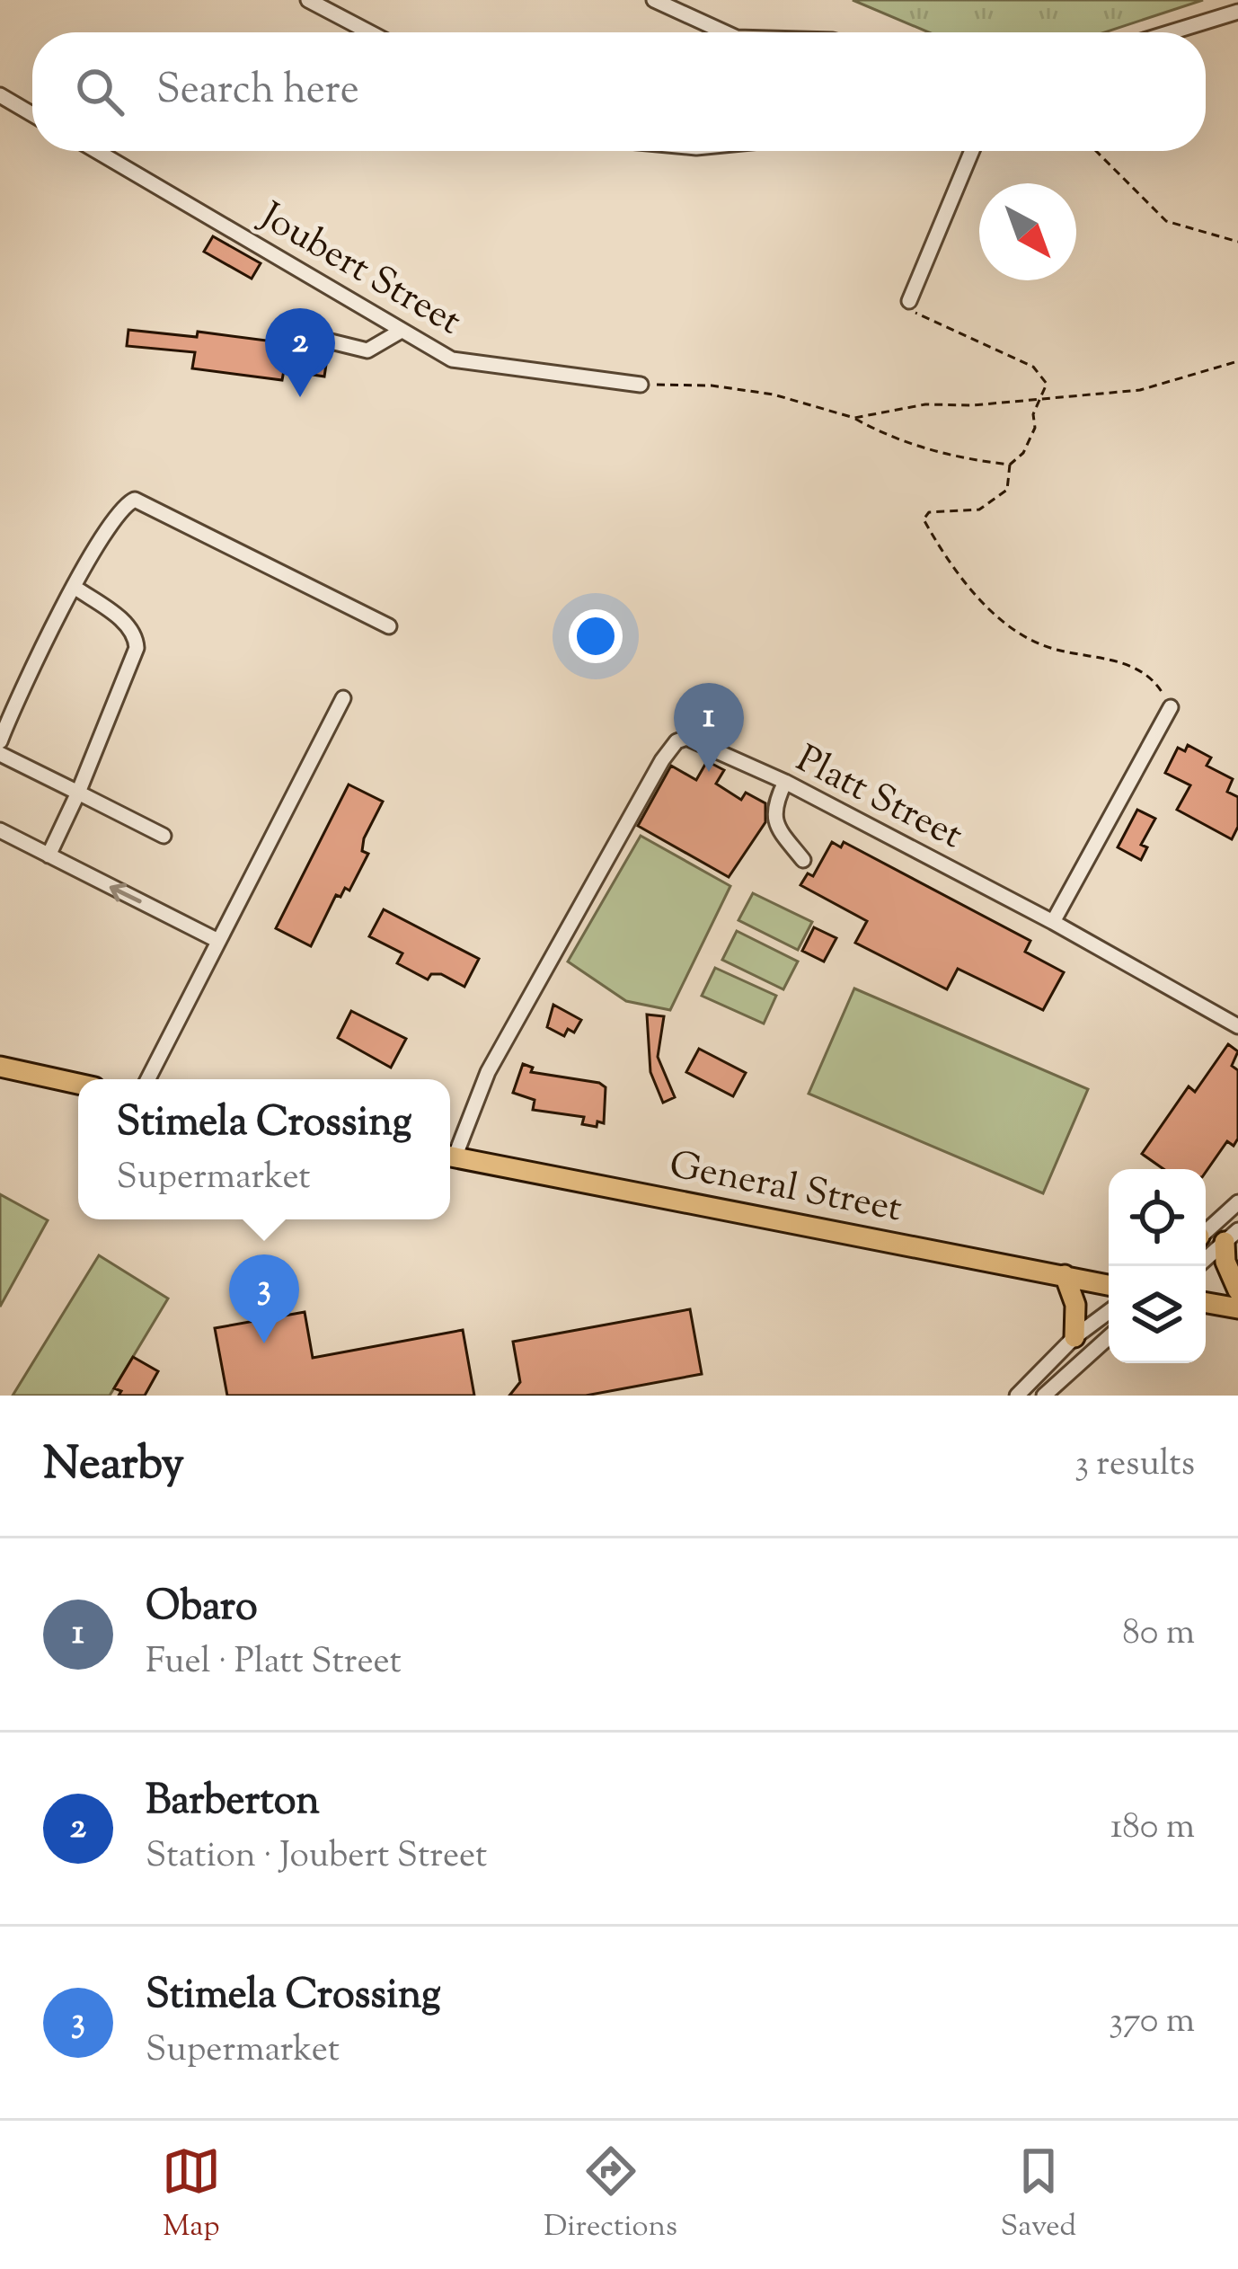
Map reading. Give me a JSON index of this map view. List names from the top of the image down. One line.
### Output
{"streets":{"main road":["General Street"],"street":["Joubert Street","Platt Street"]},"north":"bottom right","page":{"search":"Search here","pins":["2","1","3"],"popup":["Stimela Crossing","Supermarket"],"heading":["Nearby","3 results"],"list":[{"mark":"1","name":"Obaro","note":"Fuel · Platt Street","value":"80 m"},{"mark":"2","name":"Barberton","note":"Station · Joubert Street","value":"180 m"},{"mark":"3","name":"Stimela Crossing","note":"Supermarket","value":"370 m"}],"nav":["Map","Directions","Saved"]}}
